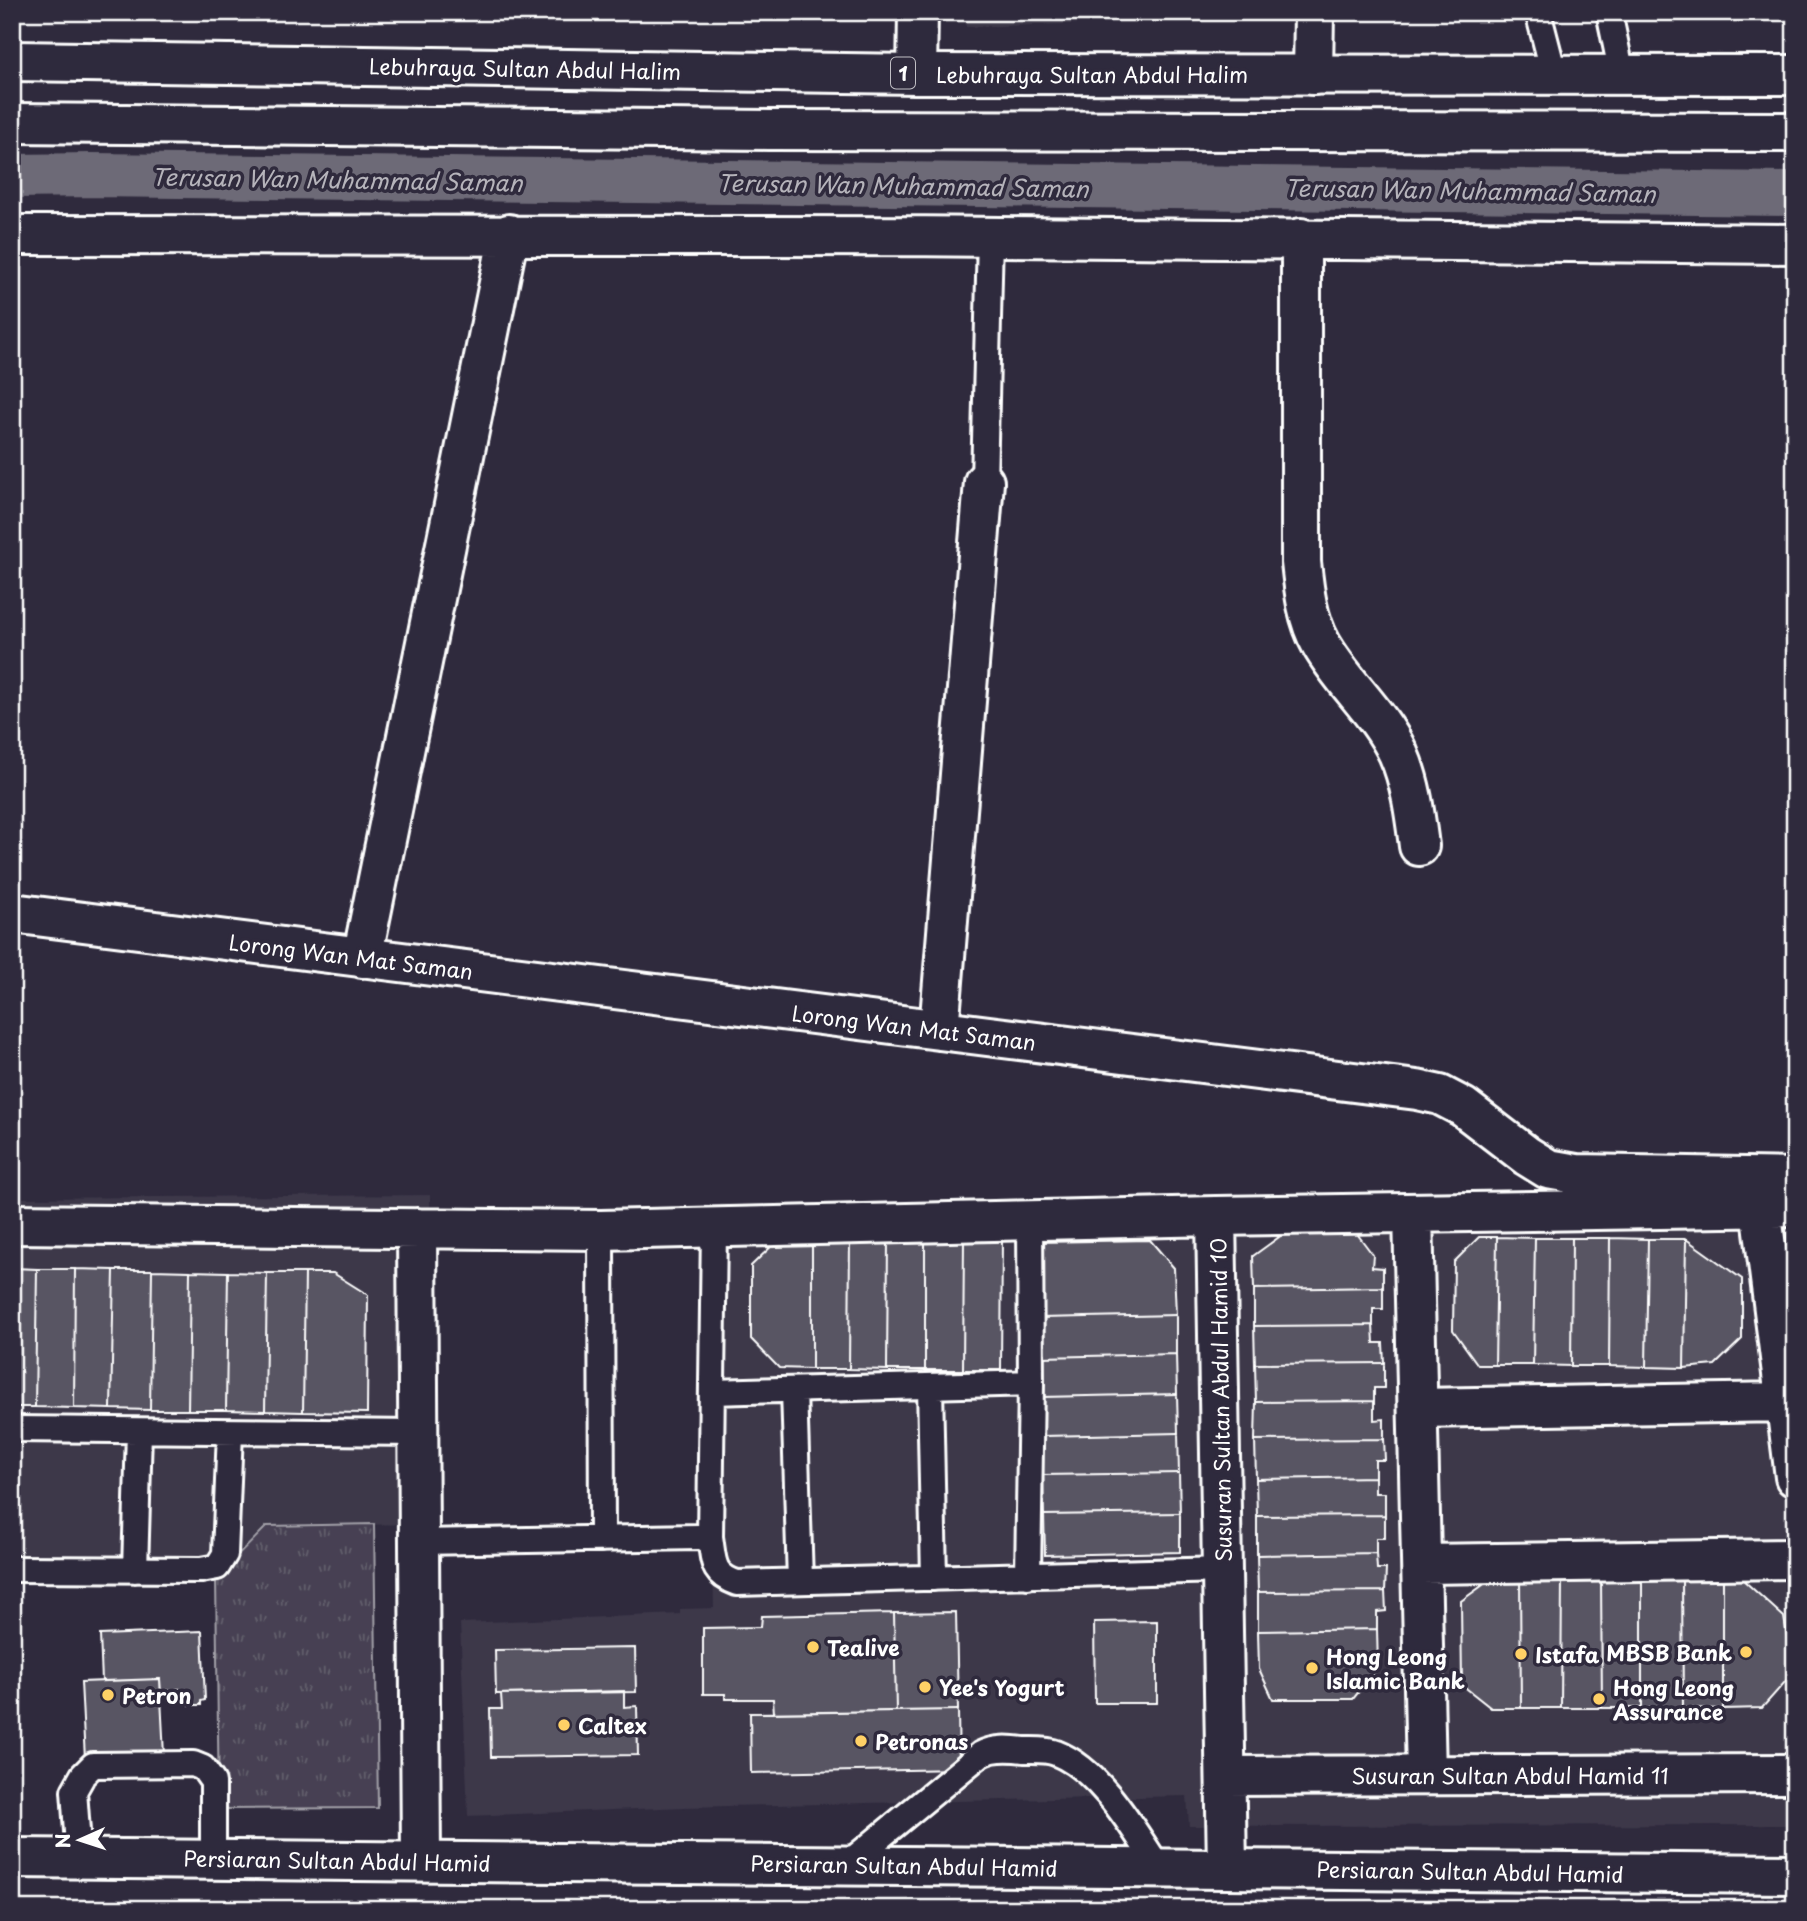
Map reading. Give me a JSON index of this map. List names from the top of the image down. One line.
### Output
{"streets":{"street":["Lebuhraya Sultan Abdul Halim","1","Lorong Wan Mat Saman","Susuran Sultan Abdul Hamid 10","Susuran Sultan Abdul Hamid 11","Persiaran Sultan Abdul Hamid"]},"crossings":[["Susuran Sultan Abdul Hamid 10","Susuran Sultan Abdul Hamid 11"],["Susuran Sultan Abdul Hamid 10","Persiaran Sultan Abdul Hamid"]],"water":["Terusan Wan Muhammad Saman"],"places":["Tealive","MBSB Bank","Istafa","Hong Leong Islamic Bank","Yee's Yogurt","Petron","Hong Leong Assurance","Caltex","Petronas"],"north":"left"}
